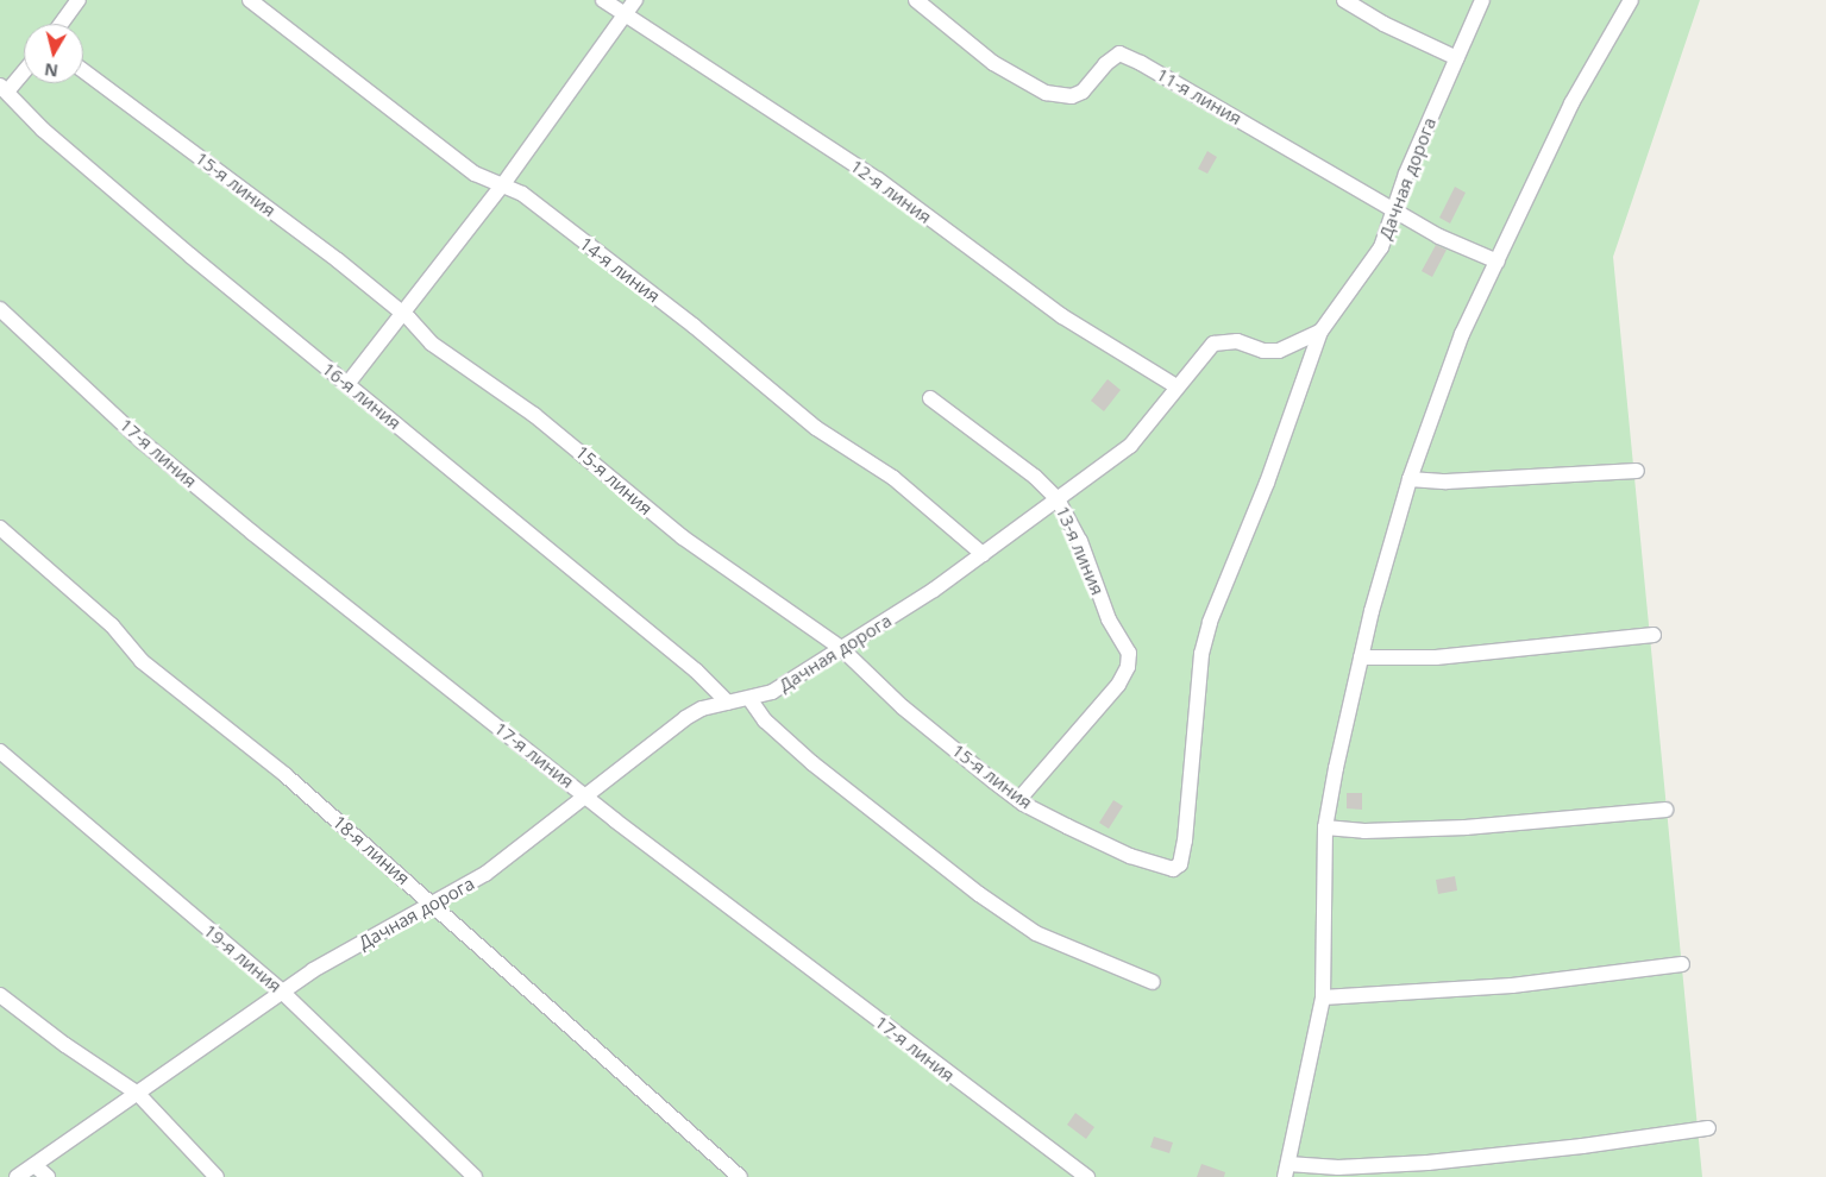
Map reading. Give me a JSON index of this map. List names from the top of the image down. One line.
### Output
{"streets":{"street":["11-я линия","Дачная дорога","15-я линия","12-я линия","14-я линия","16-я линия","17-я линия","13-я линия","18-я линия","19-я линия"]},"crossings":[["11-я линия","Дачная дорога"],["Дачная дорога","15-я линия"],["Дачная дорога","12-я линия"],["Дачная дорога","14-я линия"],["Дачная дорога","16-я линия"],["Дачная дорога","17-я линия"],["Дачная дорога","13-я линия"],["Дачная дорога","18-я линия"],["Дачная дорога","19-я линия"],["15-я линия","13-я линия"]],"north":"bottom"}
